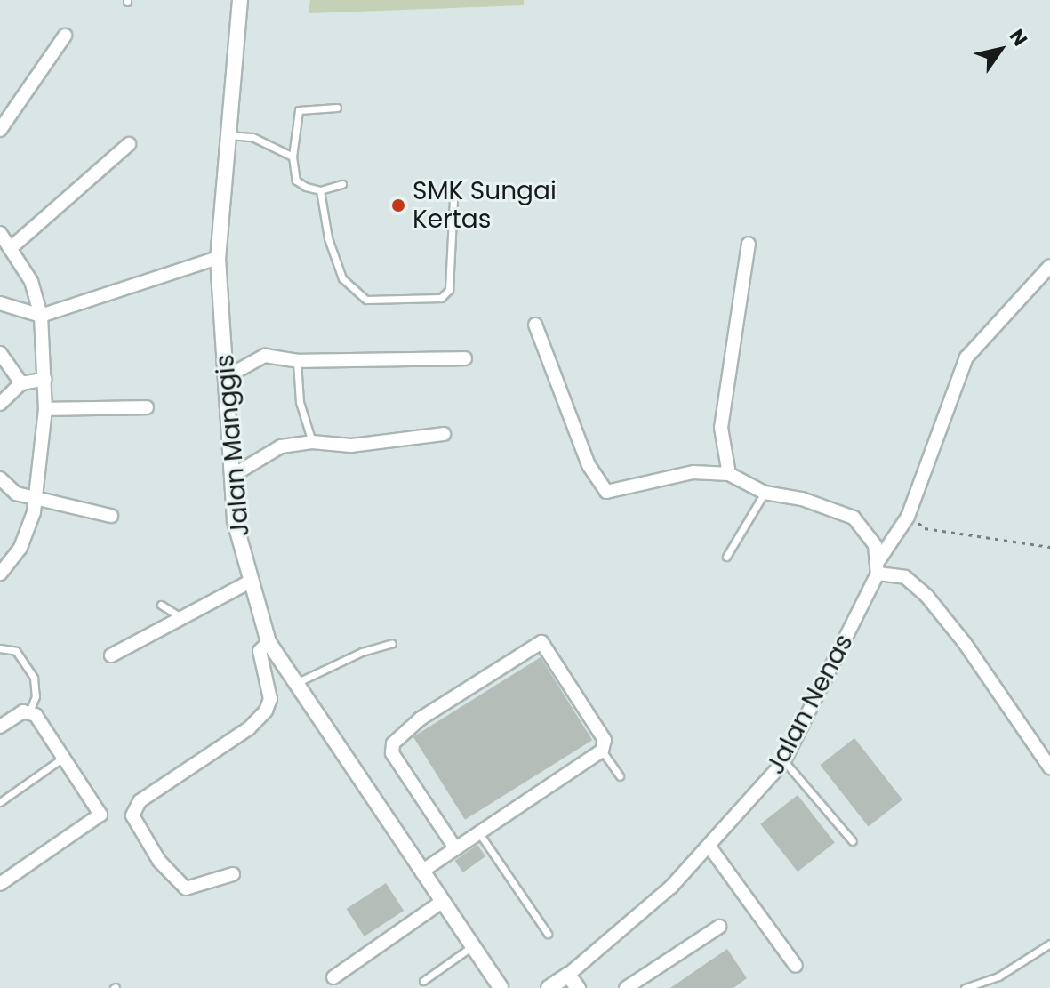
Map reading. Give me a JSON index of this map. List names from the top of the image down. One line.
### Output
{"streets":{"street":["Jalan Manggis","Jalan Nenas"]},"places":["SMK Sungai Kertas"],"north":"top right"}
